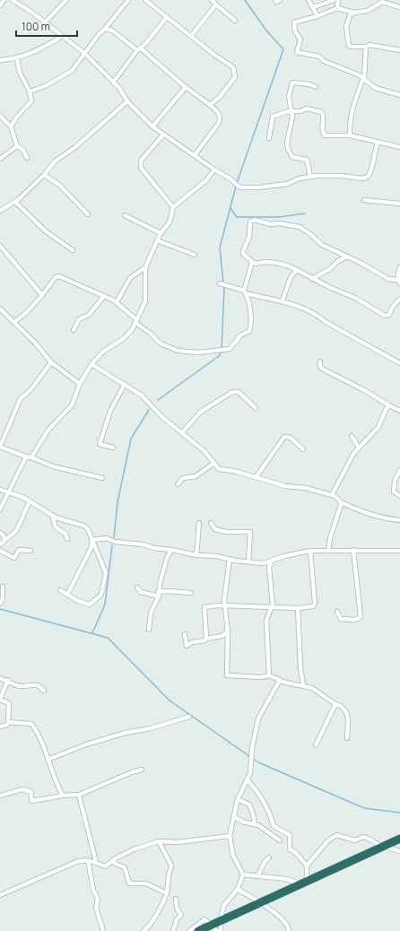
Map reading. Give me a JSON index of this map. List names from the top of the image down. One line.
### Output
{"scale_bar":"100 m"}
